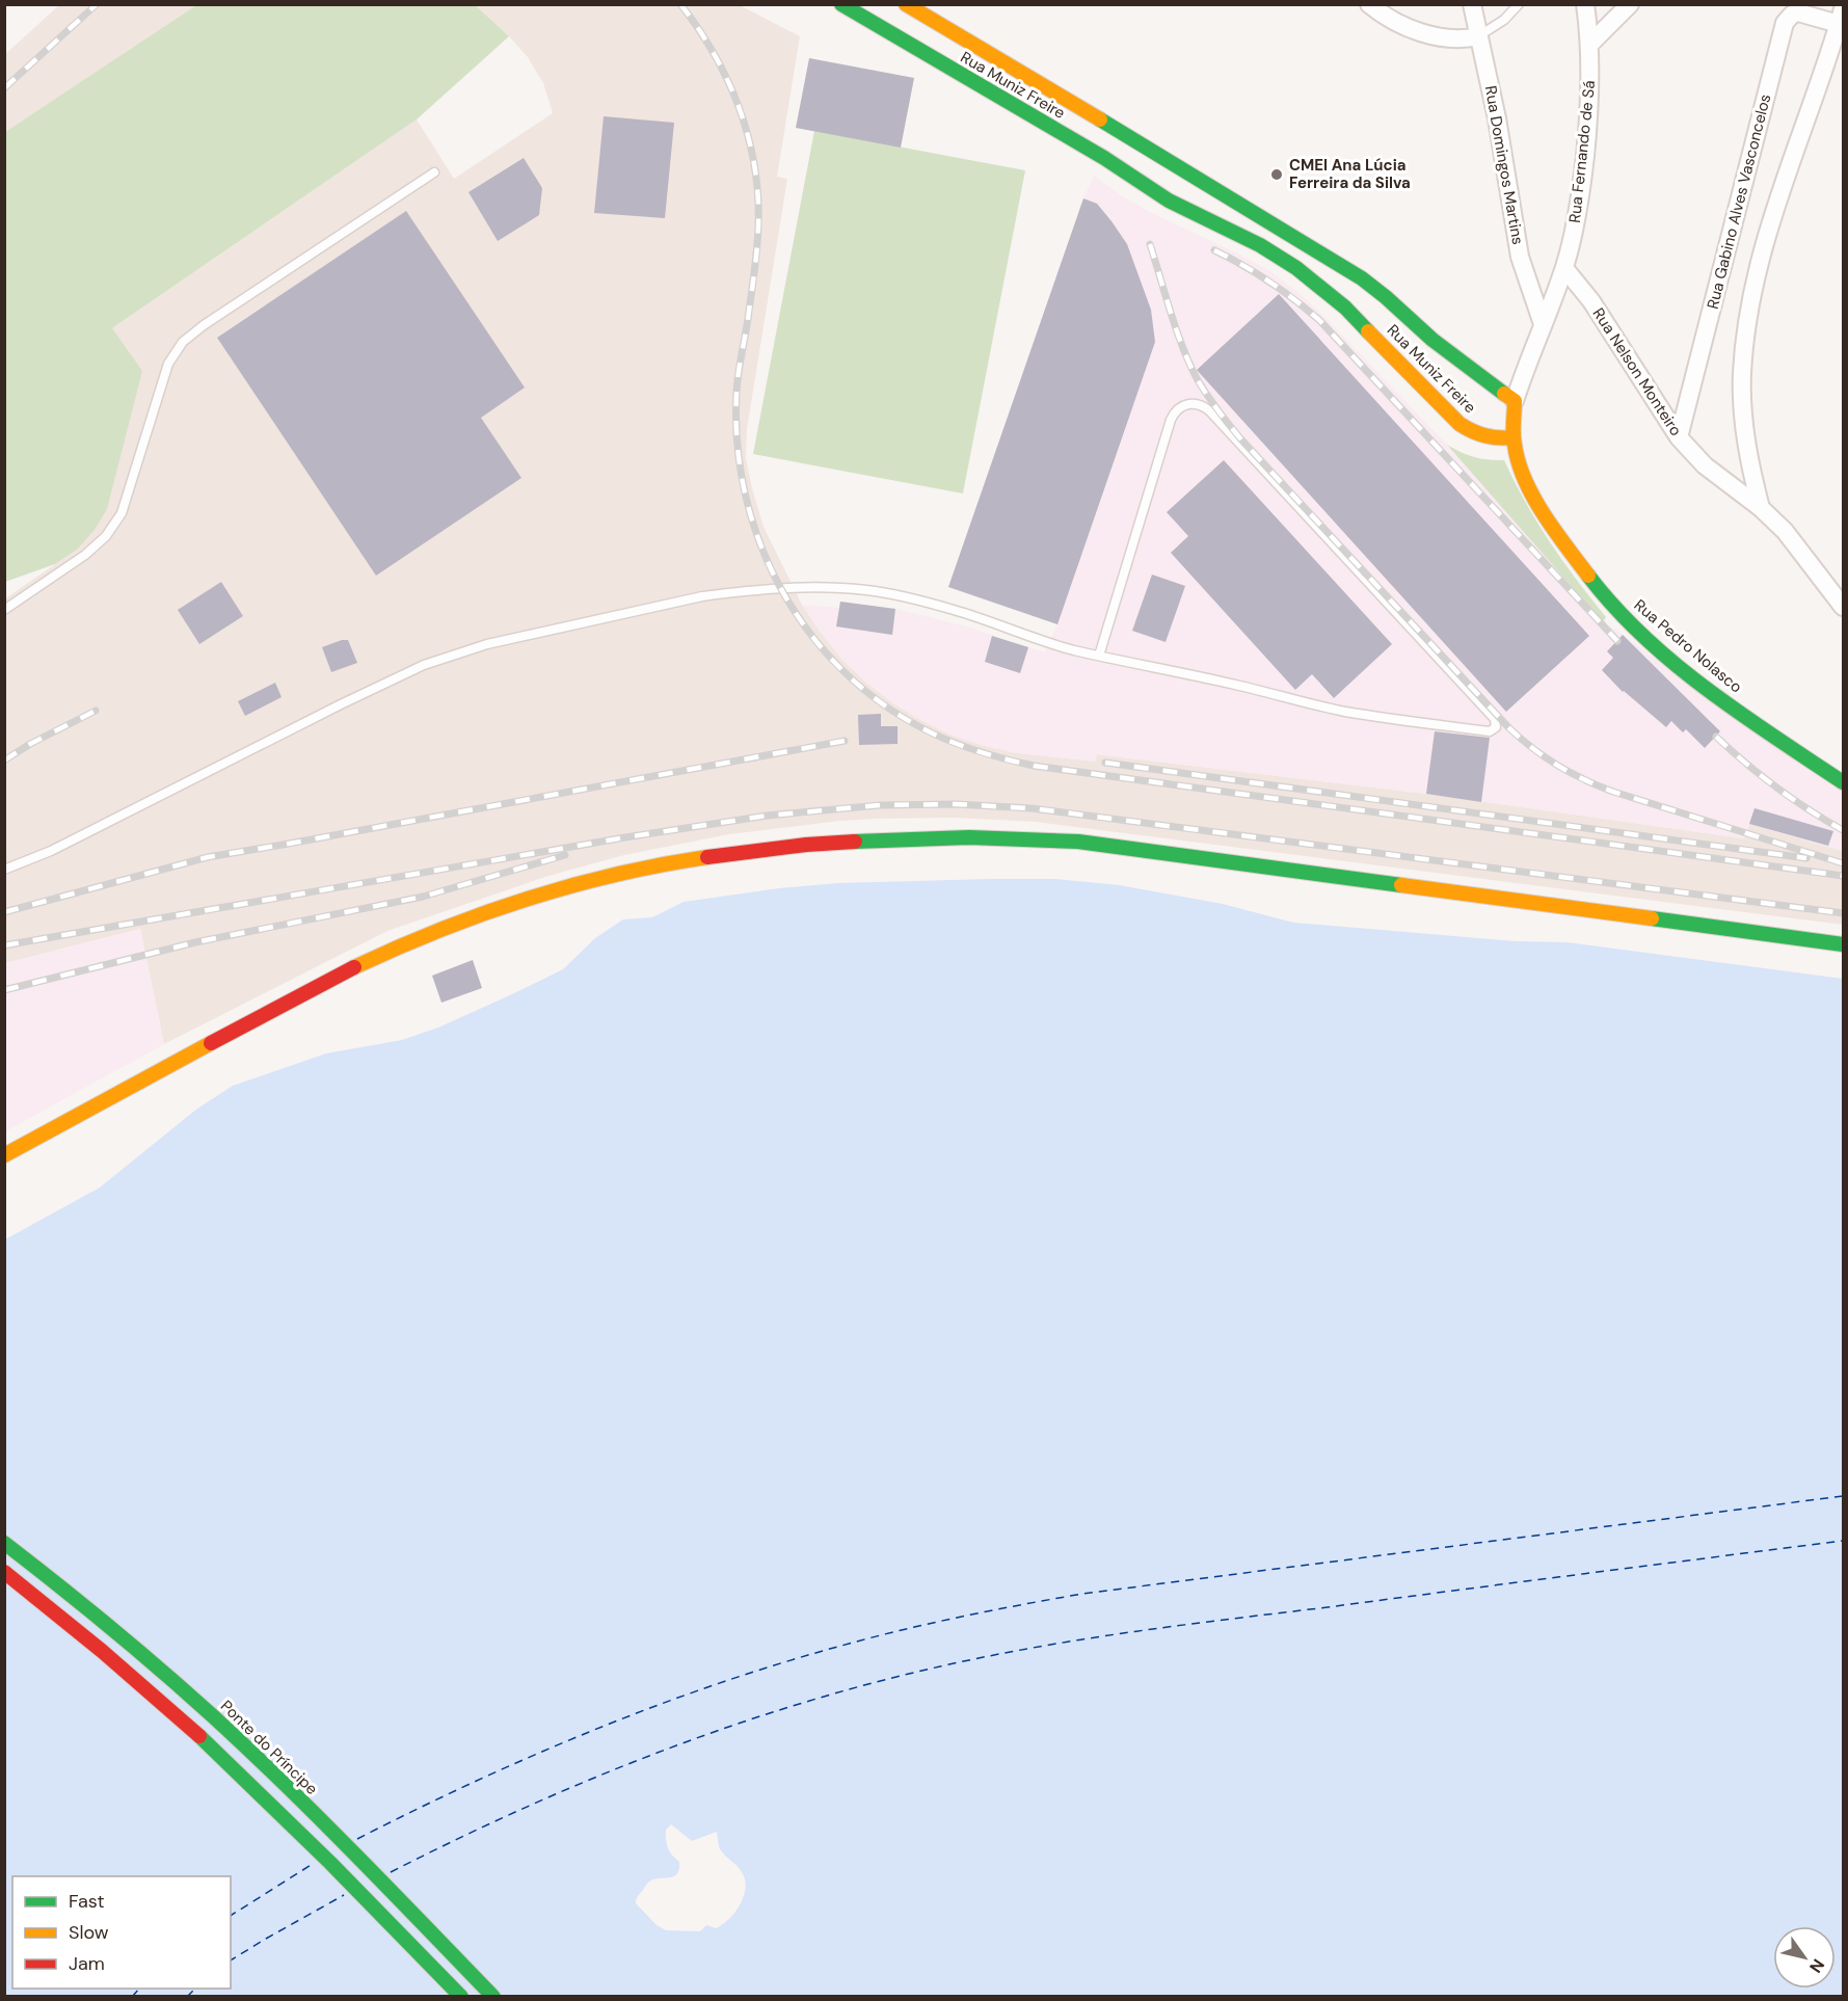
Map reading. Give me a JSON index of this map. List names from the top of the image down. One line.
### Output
{"streets":{"street":["Rua Muniz Freire","Rua Fernando de Sá","Rua Domingos Martins","Rua Gabino Alves Vasconcelos","Rua Nelson Monteiro","Rua Pedro Nolasco","Ponte do Príncipe"]},"crossings":[["Rua Muniz Freire","Rua Fernando de Sá"],["Rua Muniz Freire","Rua Pedro Nolasco"],["Rua Fernando de Sá","Rua Domingos Martins"],["Rua Fernando de Sá","Rua Nelson Monteiro"],["Rua Gabino Alves Vasconcelos","Rua Nelson Monteiro"]],"places":["CMEI Ana Lúcia Ferreira da Silva"],"legend":["Fast","Slow","Jam"],"north":"bottom right"}
